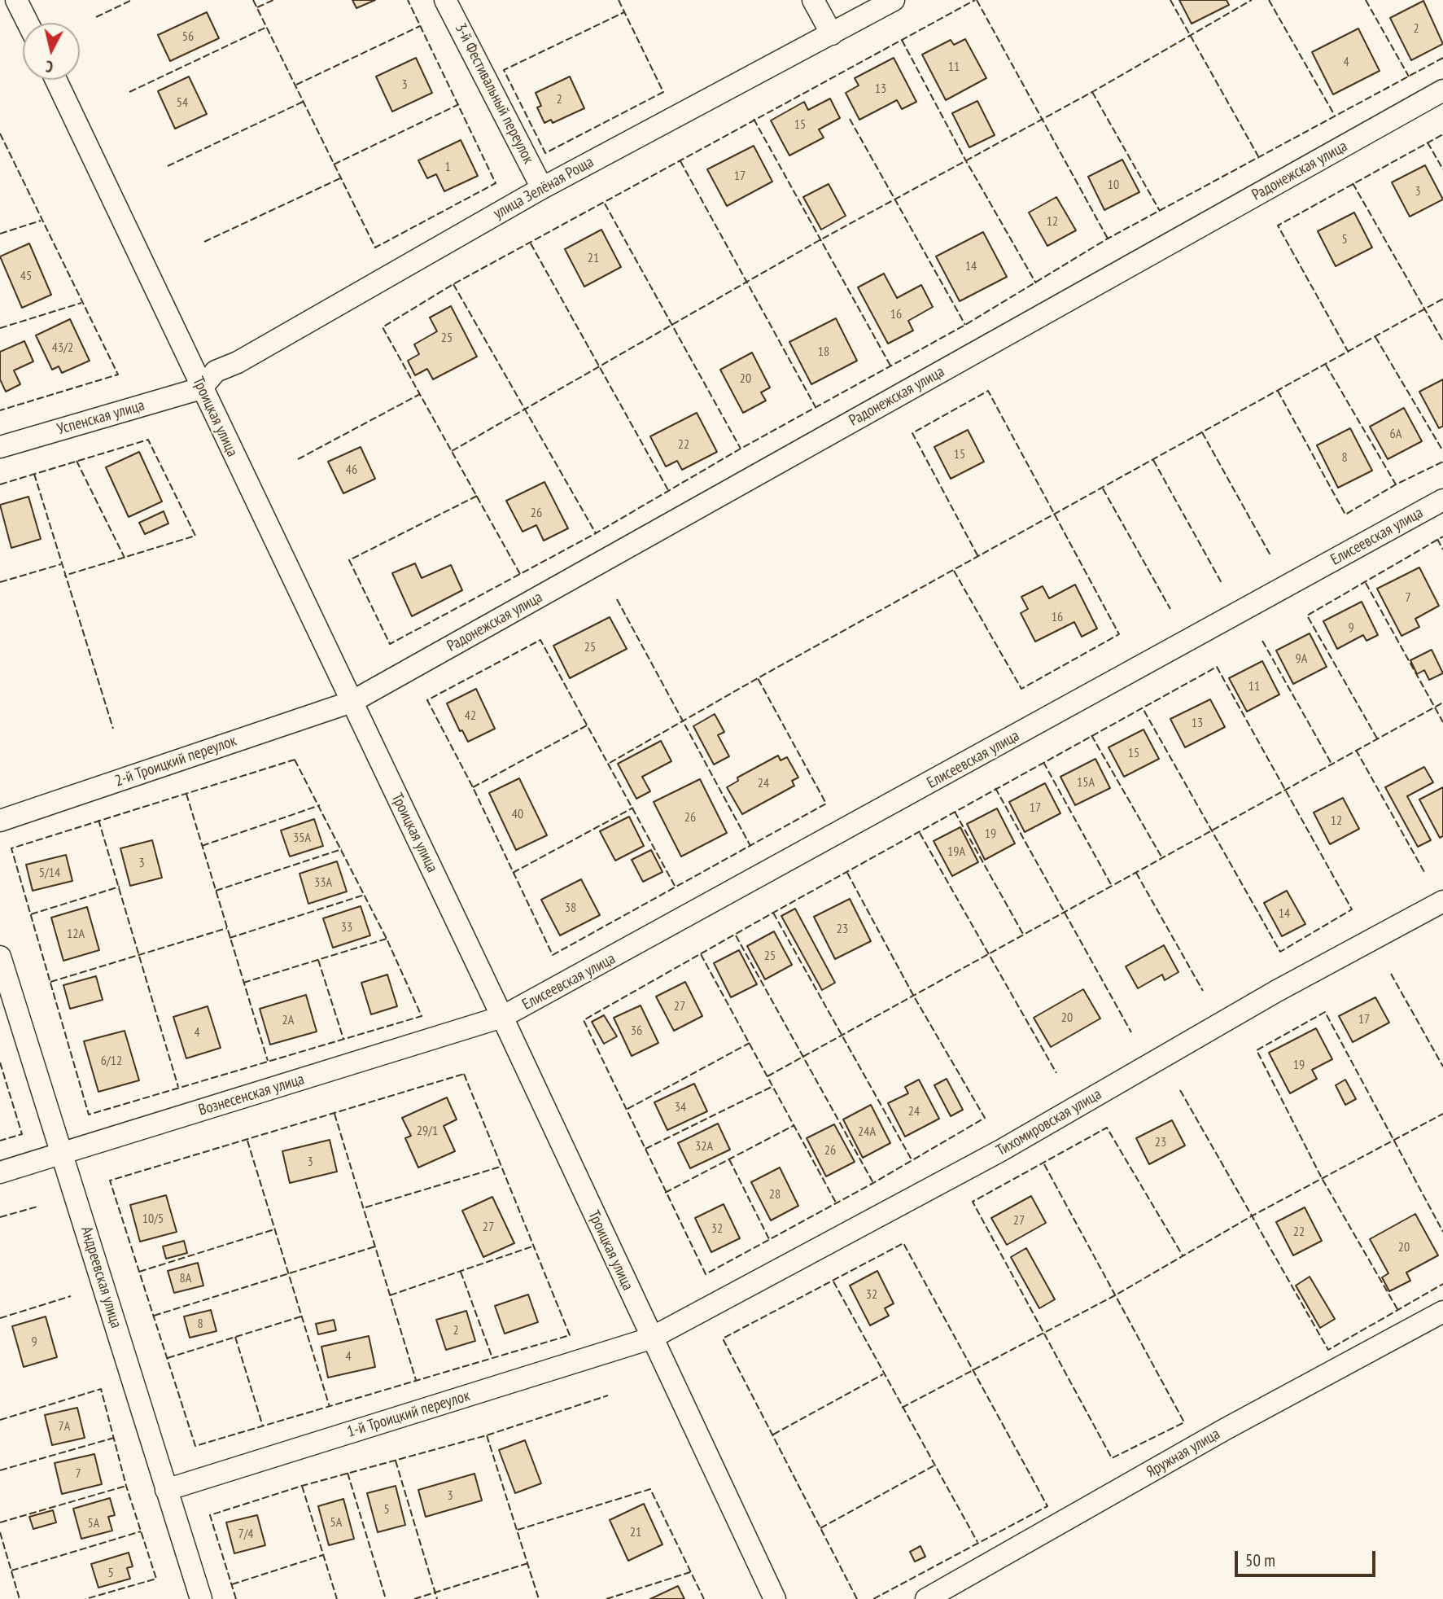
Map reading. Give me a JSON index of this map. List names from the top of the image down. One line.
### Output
{"streets":{"street":["3-й Фестивальный переулок","Радонежская улица","улица Зелёная Роща","Троицкая улица","Успенская улица","Елисеевская улица","2-й Троицкий переулок","Вознесенская улица","Тихомировская улица","Андреевская улица","1-й Троицкий переулок","Яружная улица"]},"crossings":[["3-й Фестивальный переулок","улица Зелёная Роща"],["Радонежская улица","Троицкая улица"],["Радонежская улица","2-й Троицкий переулок"],["улица Зелёная Роща","Троицкая улица"],["улица Зелёная Роща","Успенская улица"],["Троицкая улица","Успенская улица"],["Троицкая улица","Елисеевская улица"],["Троицкая улица","2-й Троицкий переулок"],["Троицкая улица","Вознесенская улица"],["Троицкая улица","Тихомировская улица"],["Троицкая улица","1-й Троицкий переулок"],["Елисеевская улица","Вознесенская улица"],["Вознесенская улица","Андреевская улица"],["Тихомировская улица","1-й Троицкий переулок"],["Андреевская улица","1-й Троицкий переулок"]],"house_numbers":["2","56","4","11","3","13","2","54","15","1","17","10","3","12","5","21","14","45","16","25","43/2","18","20","6А","22","15","8","46","26","7","16","9","25","9А","11","42","13","15","15А","24","17","40","26","12","19","35А","19А","3","5/14","33А","38","14","33","23","12А","25","27","20","17","2А","36","4","6/12","19","34","24","29/1","24А","23","32А","26","3","28","10/5","27","27","32","22","20","8А","32","8","2","9","4","7А","7","3","5","5А","5А","21","7/4","5"],"scale_bar":"50 m","north":"bottom"}
